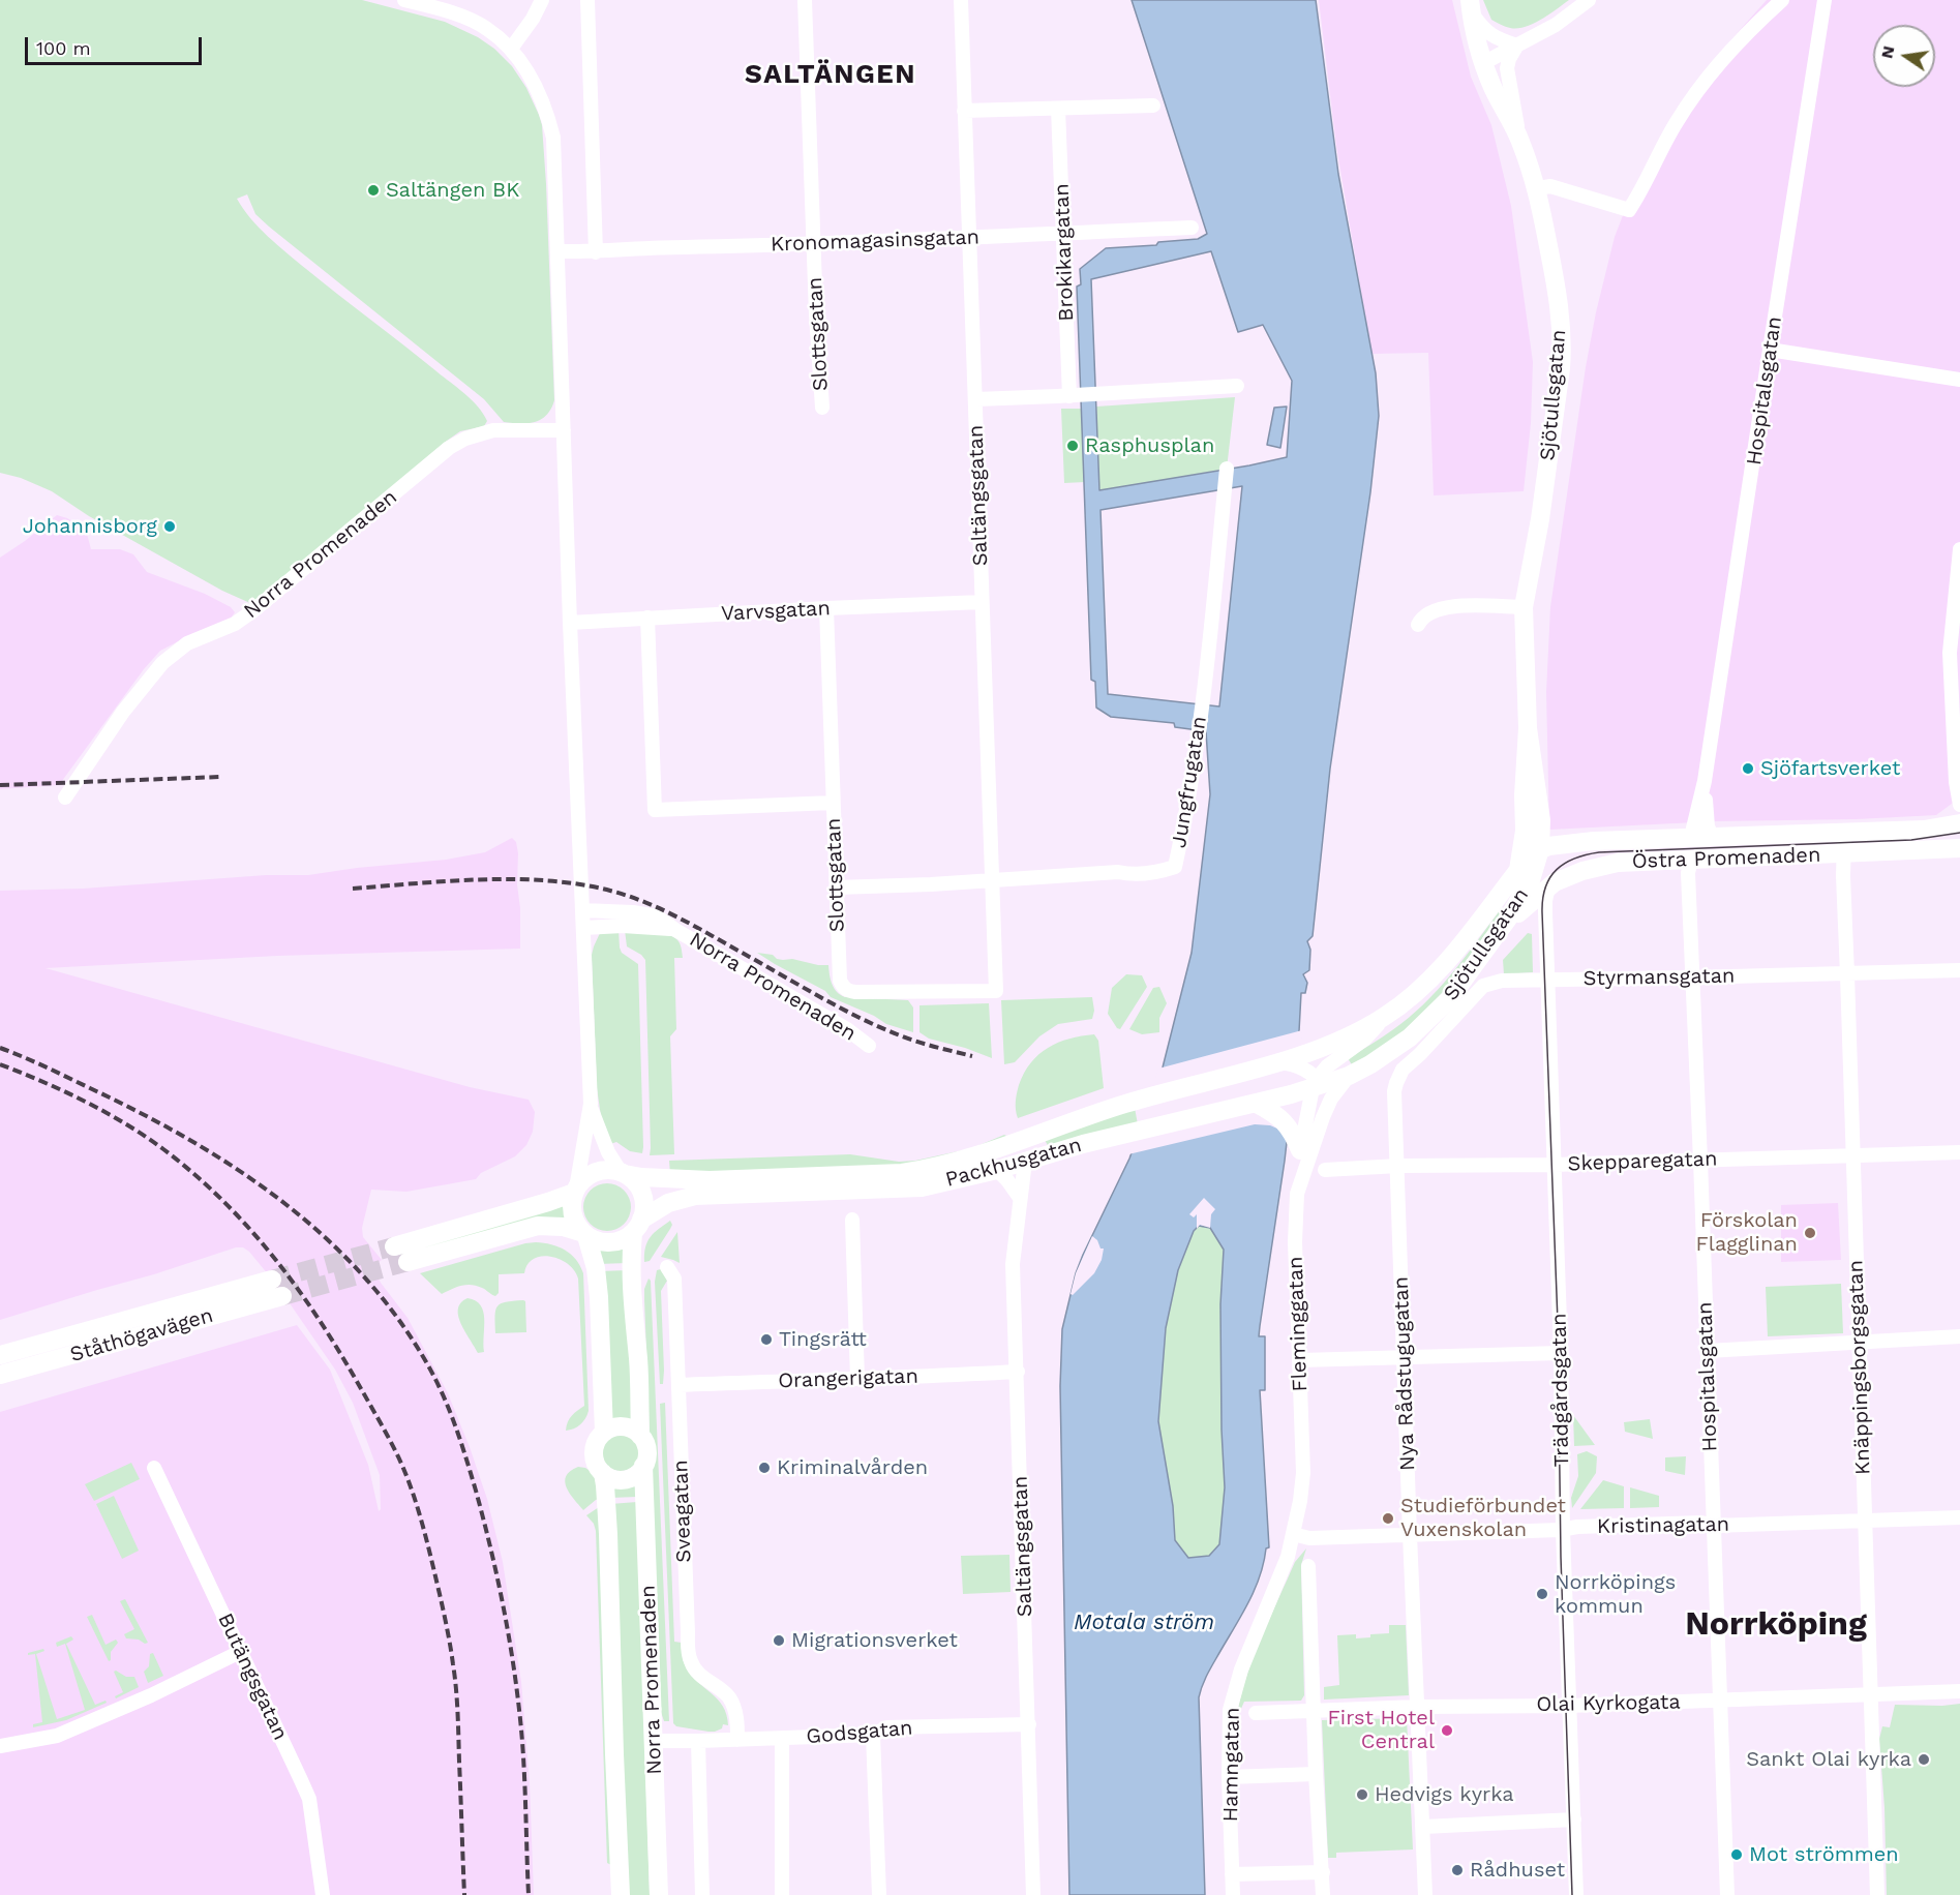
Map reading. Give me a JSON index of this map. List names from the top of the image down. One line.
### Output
{"streets":{"main road":["Sjötullsgatan","Norra Promenaden","Östra Promenaden","Packhusgatan","Ståthögavägen"],"street":["Kronomagasinsgatan","Brokikargatan","Slottsgatan","Hospitalsgatan","Saltängsgatan","Varvsgatan","Jungfrugatan","Styrmansgatan","Skepparegatan","Fleminggatan","Knäppingsborgsgatan","Nya Rådstugugatan","Orangerigatan","Trädgårdsgatan","Sveagatan","Kristinagatan","Butängsgatan","Olai Kyrkogata","Godsgatan","Hamngatan"]},"crossings":[["Kronomagasinsgatan","Brokikargatan"],["Kronomagasinsgatan","Slottsgatan"],["Kronomagasinsgatan","Saltängsgatan"],["Slottsgatan","Saltängsgatan"],["Slottsgatan","Varvsgatan"],["Slottsgatan","Jungfrugatan"],["Hospitalsgatan","Östra Promenaden"],["Hospitalsgatan","Styrmansgatan"],["Hospitalsgatan","Skepparegatan"],["Hospitalsgatan","Kristinagatan"],["Hospitalsgatan","Olai Kyrkogata"],["Sjötullsgatan","Östra Promenaden"],["Sjötullsgatan","Packhusgatan"],["Sjötullsgatan","Fleminggatan"],["Saltängsgatan","Varvsgatan"],["Saltängsgatan","Jungfrugatan"],["Saltängsgatan","Packhusgatan"],["Saltängsgatan","Orangerigatan"],["Saltängsgatan","Godsgatan"],["Norra Promenaden","Godsgatan"],["Östra Promenaden","Knäppingsborgsgatan"],["Östra Promenaden","Trädgårdsgatan"],["Styrmansgatan","Knäppingsborgsgatan"],["Styrmansgatan","Nya Rådstugugatan"],["Styrmansgatan","Trädgårdsgatan"],["Skepparegatan","Knäppingsborgsgatan"],["Skepparegatan","Nya Rådstugugatan"],["Skepparegatan","Trädgårdsgatan"],["Packhusgatan","Fleminggatan"],["Fleminggatan","Kristinagatan"],["Fleminggatan","Hamngatan"],["Knäppingsborgsgatan","Kristinagatan"],["Knäppingsborgsgatan","Olai Kyrkogata"],["Nya Rådstugugatan","Kristinagatan"],["Nya Rådstugugatan","Olai Kyrkogata"],["Orangerigatan","Sveagatan"],["Trädgårdsgatan","Kristinagatan"],["Trädgårdsgatan","Olai Kyrkogata"],["Sveagatan","Godsgatan"],["Kristinagatan","Hamngatan"]],"districts":["SALTÄNGEN","Norrköping"],"water":["Motala ström"],"places":["Saltängen BK","Rasphusplan","Johannisborg","Sjöfartsverket","Förskolan Flagglinan","Tingsrätt","Kriminalvården","Studieförbundet Vuxenskolan","Norrköpings kommun","Migrationsverket","First Hotel Central","Sankt Olai kyrka","Hedvigs kyrka","Mot strömmen","Rådhuset"],"scale_bar":"100 m","north":"left"}
